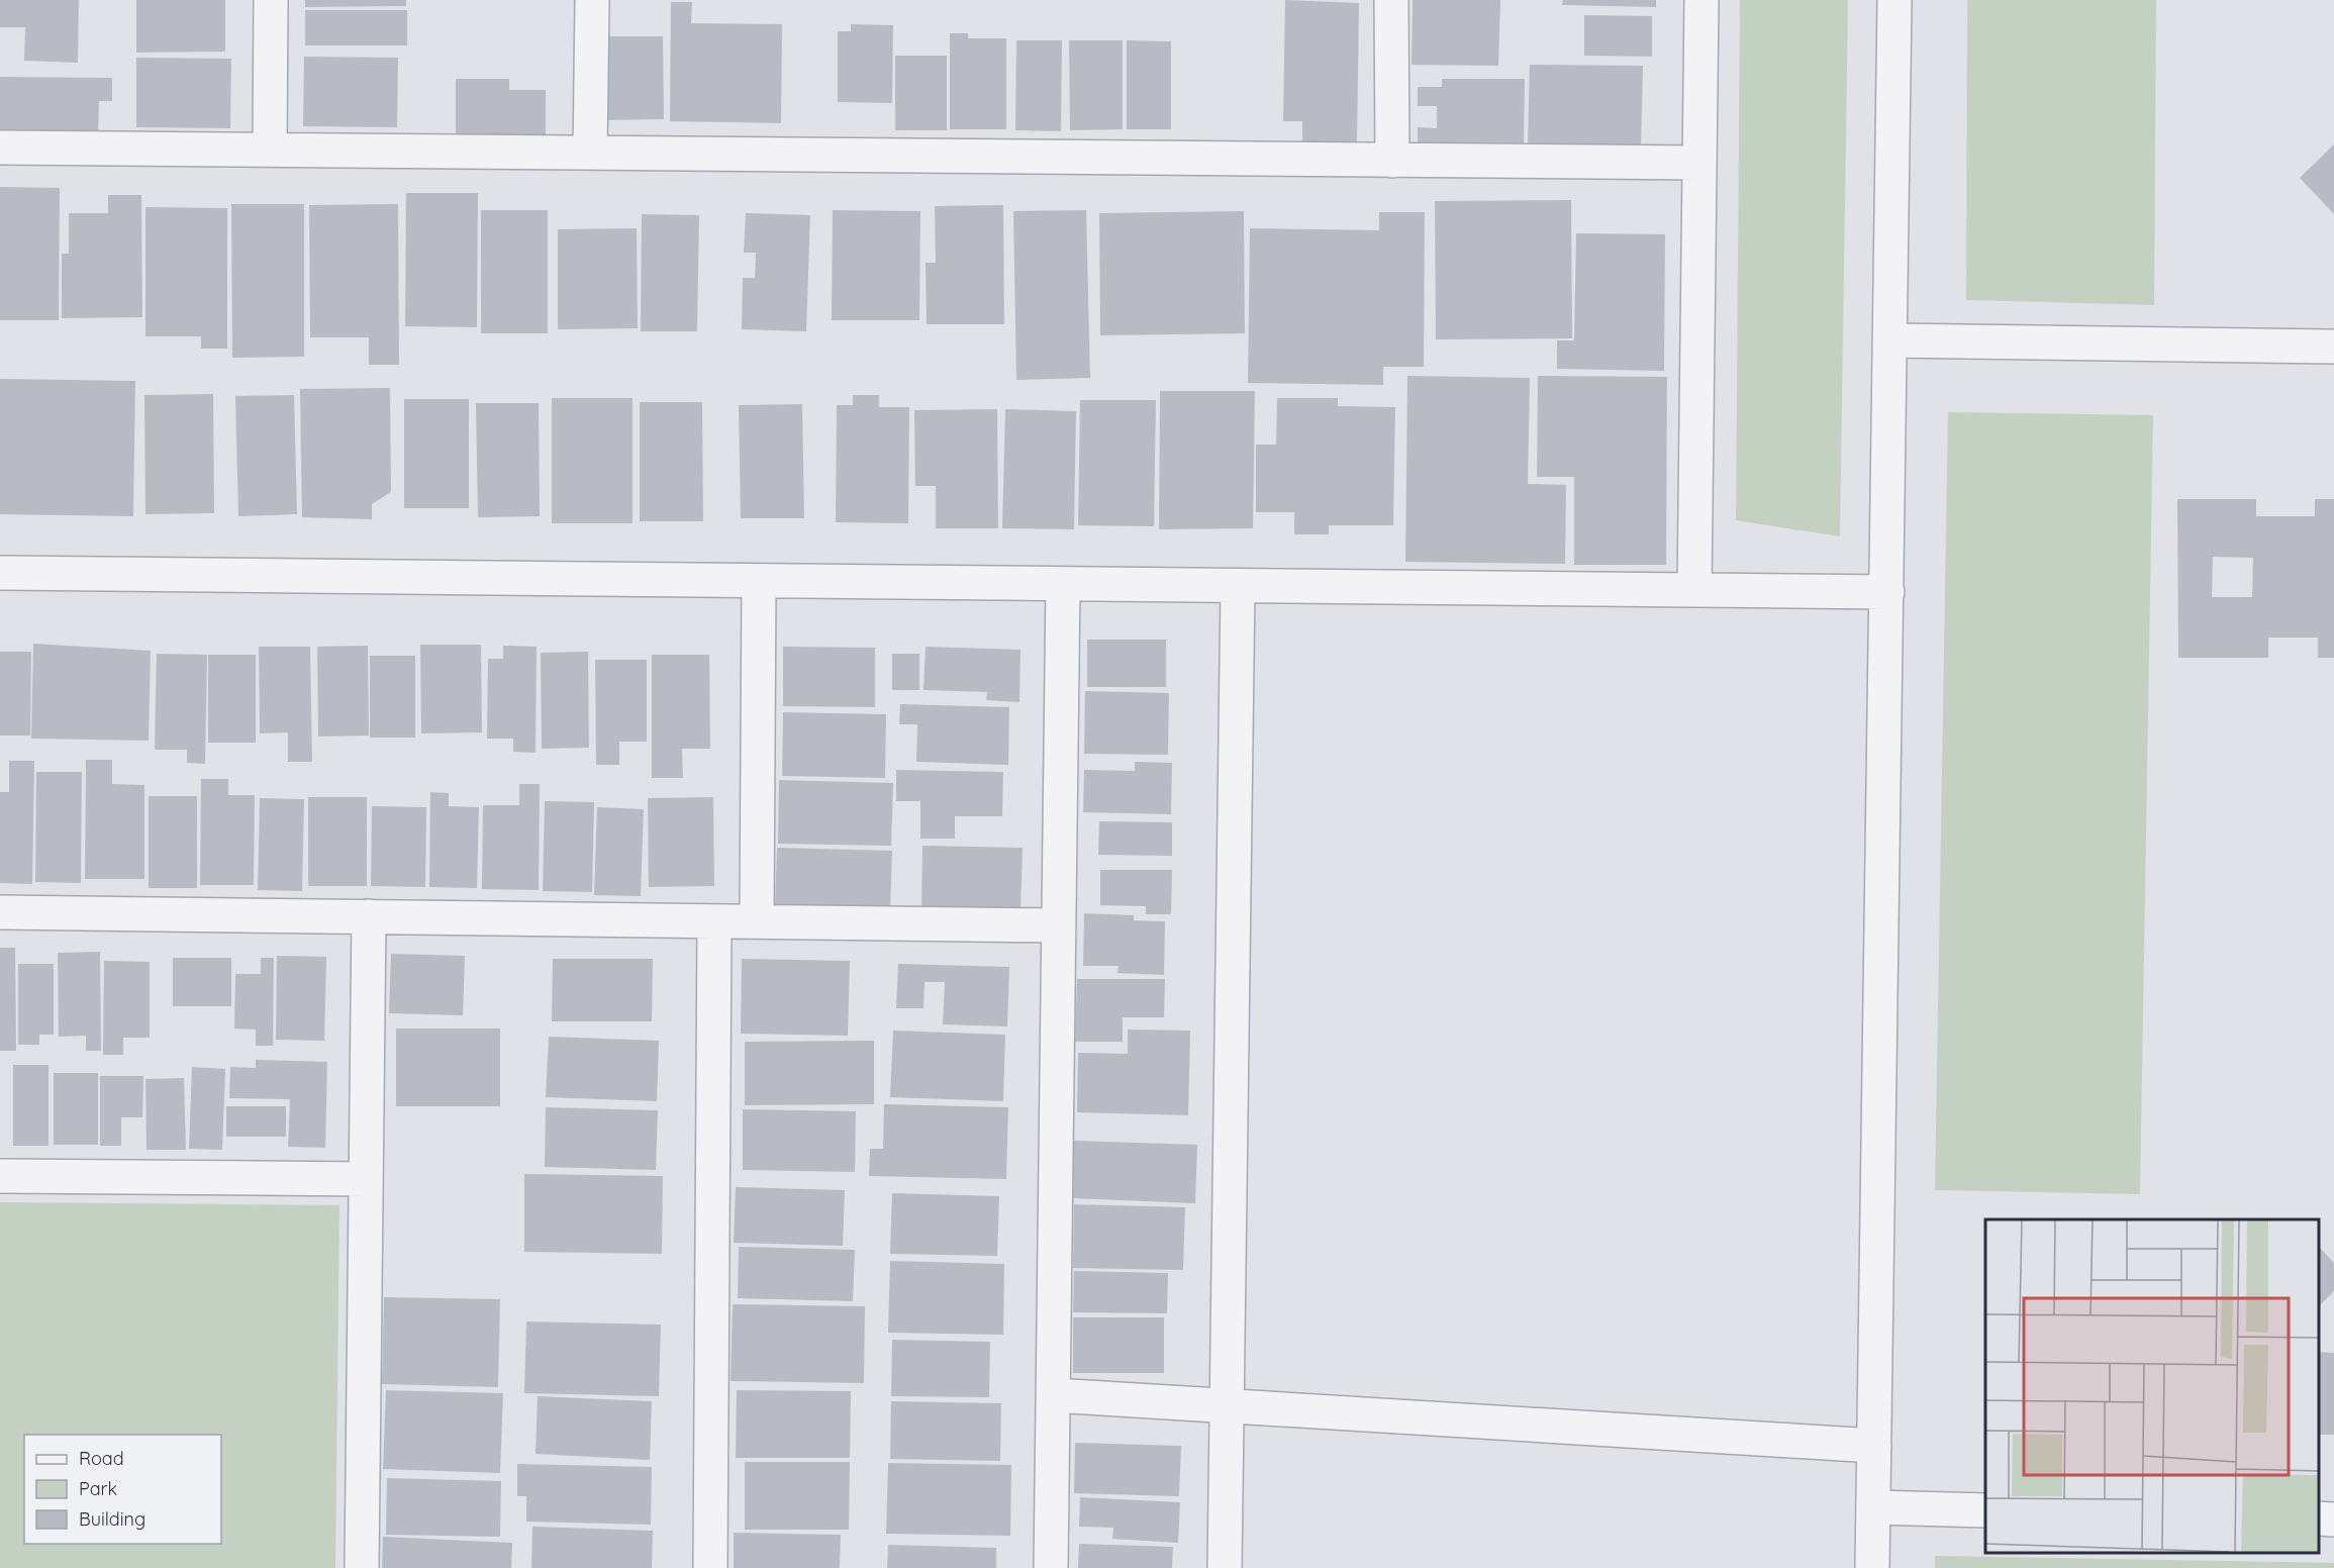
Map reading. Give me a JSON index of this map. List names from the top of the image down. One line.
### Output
{"legend":["Road","Park","Building"]}
